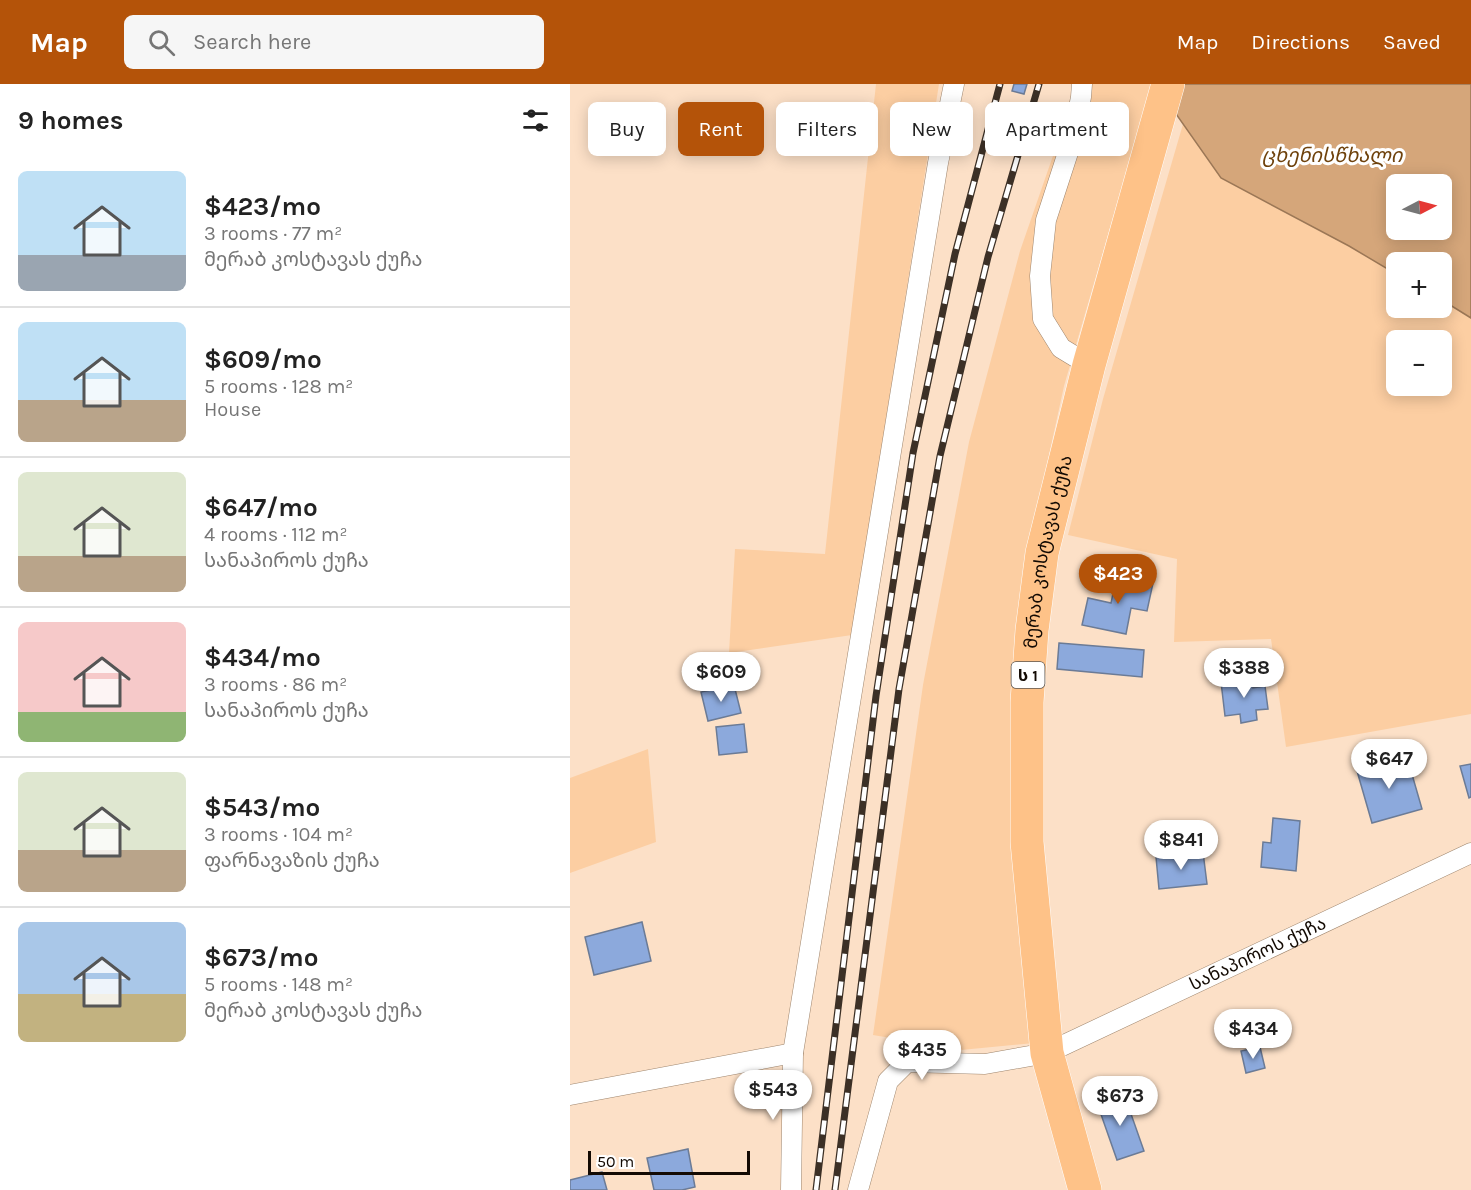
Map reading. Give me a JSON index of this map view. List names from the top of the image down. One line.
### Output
{"streets":{"highway":["მერაბ კოსტავას ქუჩა","ს 1"],"street":["სანაპიროს ქუჩა"]},"crossings":[["მერაბ კოსტავას ქუჩა","სანაპიროს ქუჩა"]],"water":["ცხენისწხალი"],"scale_bar":"50 m","north":"right","page":{"header":"Map","search":"Search here","nav":["Map","Directions","Saved"],"heading":"9 homes","chip":["Buy","Rent","Filters","New","Apartment"],"list":[{"name":"$423/mo","note":"3 rooms · 77 m² · მერაბ კოსტავას ქუჩა"},{"name":"$609/mo","note":"5 rooms · 128 m² · House"},{"name":"$647/mo","note":"4 rooms · 112 m² · სანაპიროს ქუჩა"},{"name":"$434/mo","note":"3 rooms · 86 m² · სანაპიროს ქუჩა"},{"name":"$543/mo","note":"3 rooms · 104 m² · ფარნავაზის ქუჩა"},{"name":"$673/mo","note":"5 rooms · 148 m² · მერაბ კოსტავას ქუჩა"}],"map_buttons":["+","−"],"price":["$423","$388","$609","$647","$841","$434","$435","$543","$673"],"scale":"50 m"}}
